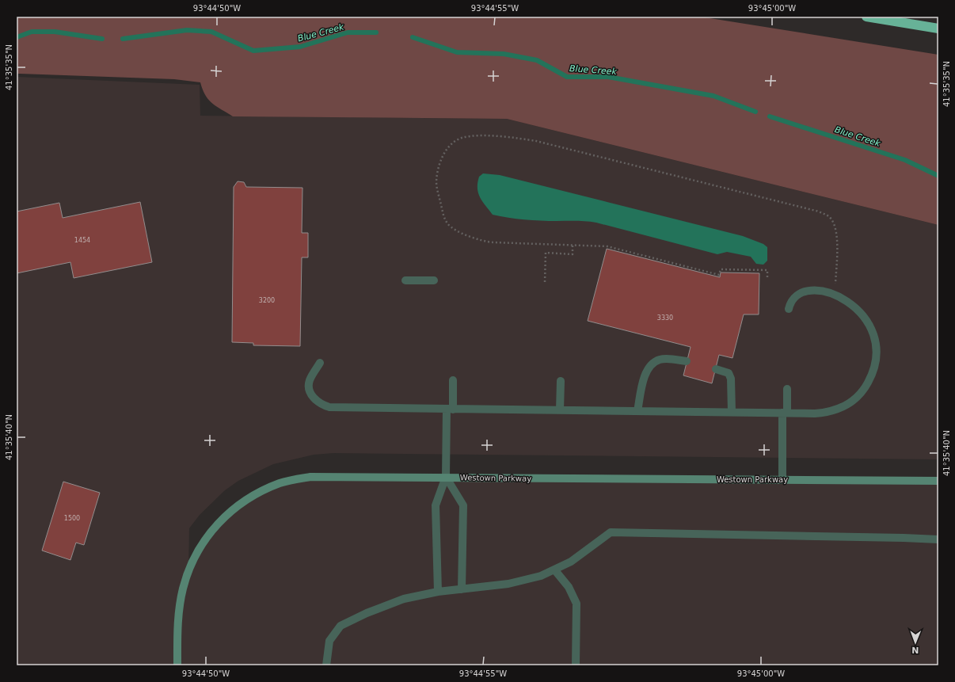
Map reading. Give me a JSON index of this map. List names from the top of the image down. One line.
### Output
{"streets":{"street":["Westown Parkway"]},"water":["Blue Creek"],"house_numbers":["1454","3200","3330","1500"],"north":"bottom","coordinates":["93°44'50\"W","93°44'55\"W","93°45'00\"W","41°35'35\"N","41°35'40\"N"]}
